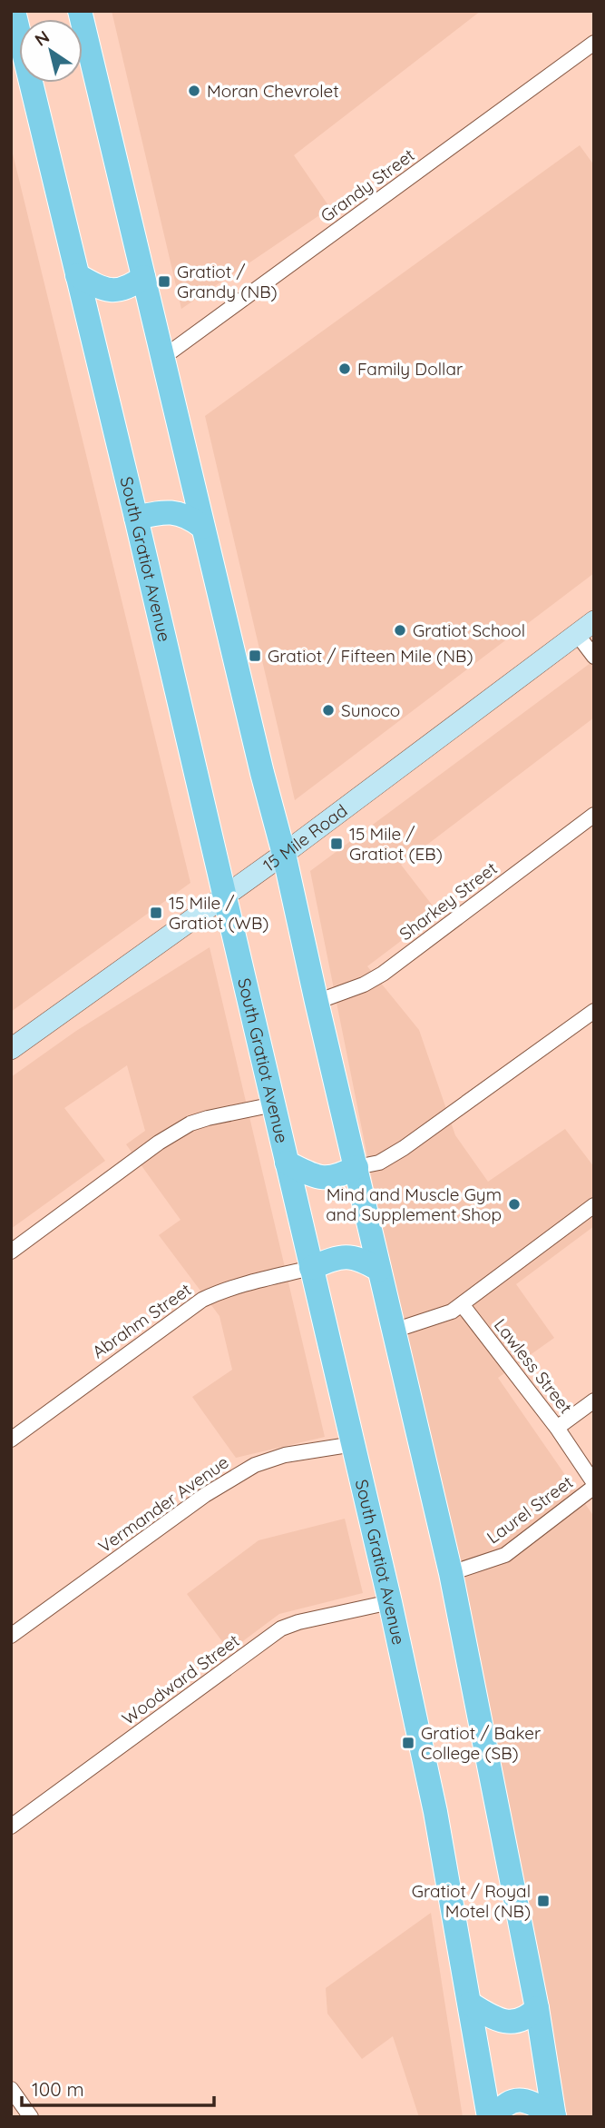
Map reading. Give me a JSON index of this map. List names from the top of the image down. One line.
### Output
{"streets":{"main road":["South Gratiot Avenue","15 Mile Road"],"street":["Grandy Street","Sharkey Street","Abrahm Street","Lawless Street","Vermander Avenue","Laurel Street","Woodward Street"]},"crossings":[["South Gratiot Avenue","15 Mile Road"],["South Gratiot Avenue","Abrahm Street"],["South Gratiot Avenue","Vermander Avenue"],["South Gratiot Avenue","Woodward Street"],["Lawless Street","Laurel Street"]],"places":{"other":["Moran Chevrolet","Family Dollar","Gratiot School","Sunoco","Mind and Muscle Gym and Supplement Shop"],"transit":["Gratiot / Grandy (NB)","Gratiot / Fifteen Mile (NB)","15 Mile / Gratiot (EB)","15 Mile / Gratiot (WB)","Gratiot / Baker College (SB)","Gratiot / Royal Motel (NB)"]},"scale_bar":"100 m","north":"top left"}
